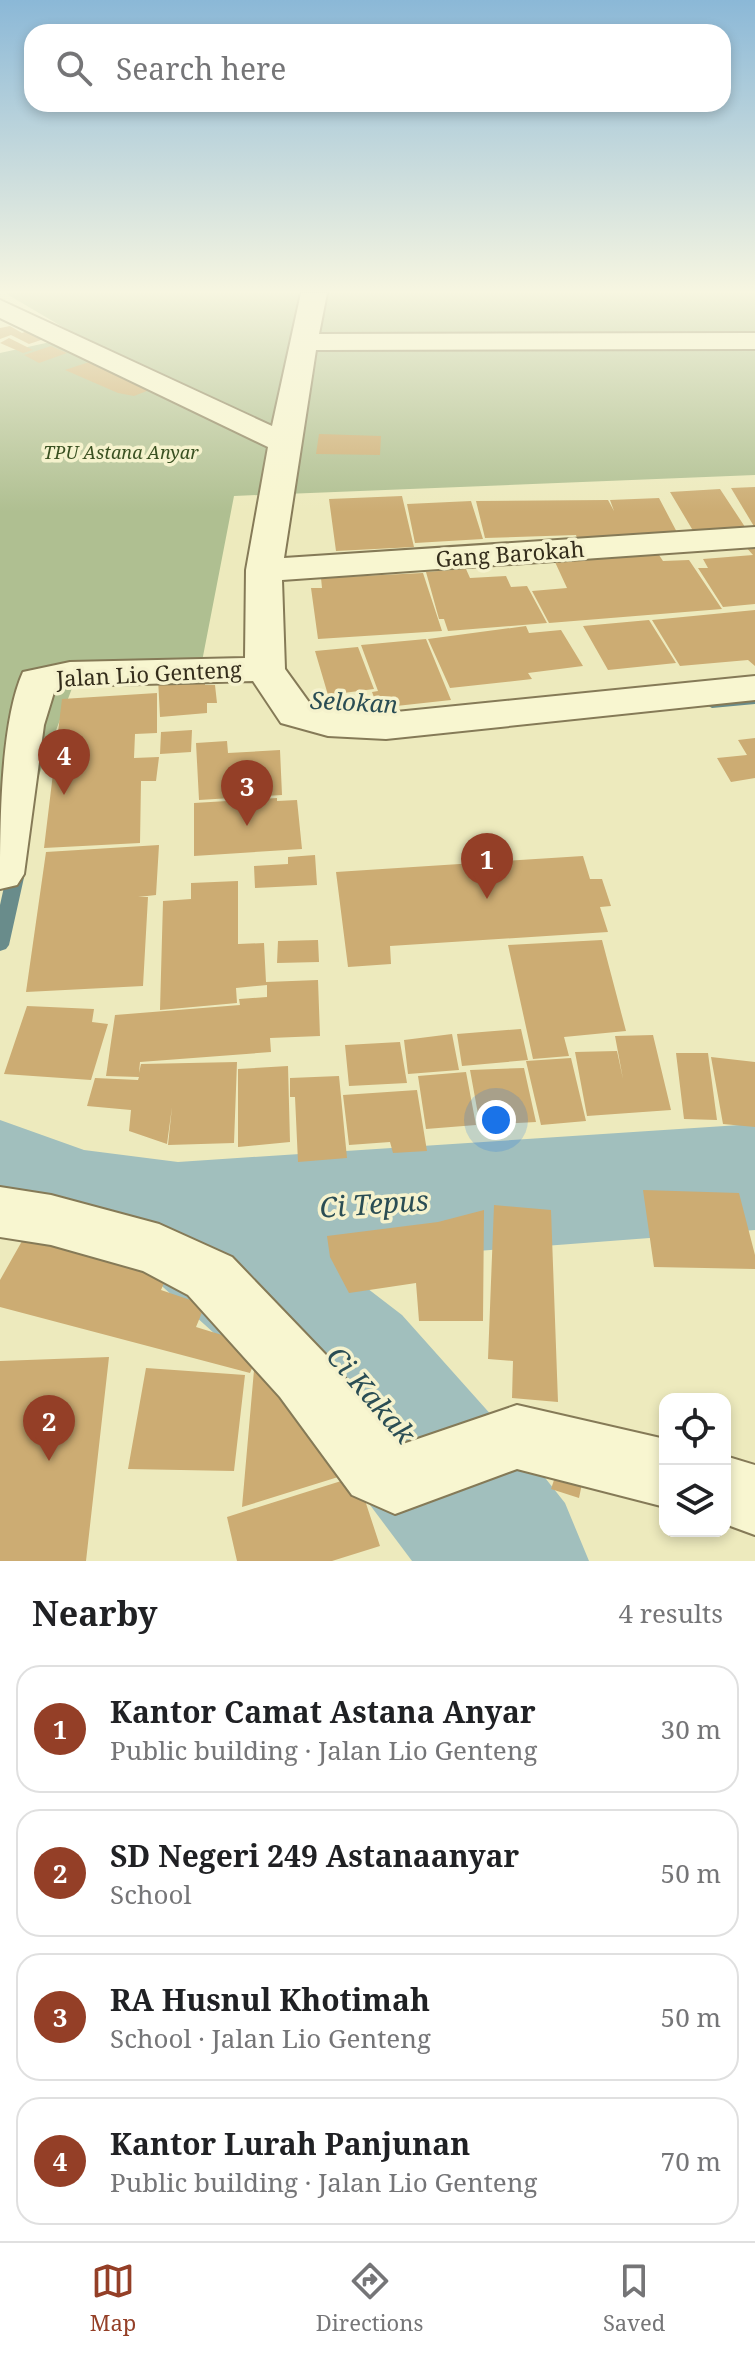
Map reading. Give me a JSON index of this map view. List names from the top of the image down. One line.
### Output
{"streets":{"street":["Gang Barokah","Jalan Lio Genteng"]},"water":["Selokan","Ci Tepus","Ci Kakak"],"parks":["TPU Astana Anyar"],"page":{"search":"Search here","pins":["4","3","1","2"],"heading":["Nearby","4 results"],"list":[{"mark":"1","name":"Kantor Camat Astana Anyar","note":"Public building · Jalan Lio Genteng","value":"30 m"},{"mark":"2","name":"SD Negeri 249 Astanaanyar","note":"School","value":"50 m"},{"mark":"3","name":"RA Husnul Khotimah","note":"School · Jalan Lio Genteng","value":"50 m"},{"mark":"4","name":"Kantor Lurah Panjunan","note":"Public building · Jalan Lio Genteng","value":"70 m"}],"nav":["Map","Directions","Saved"]}}
